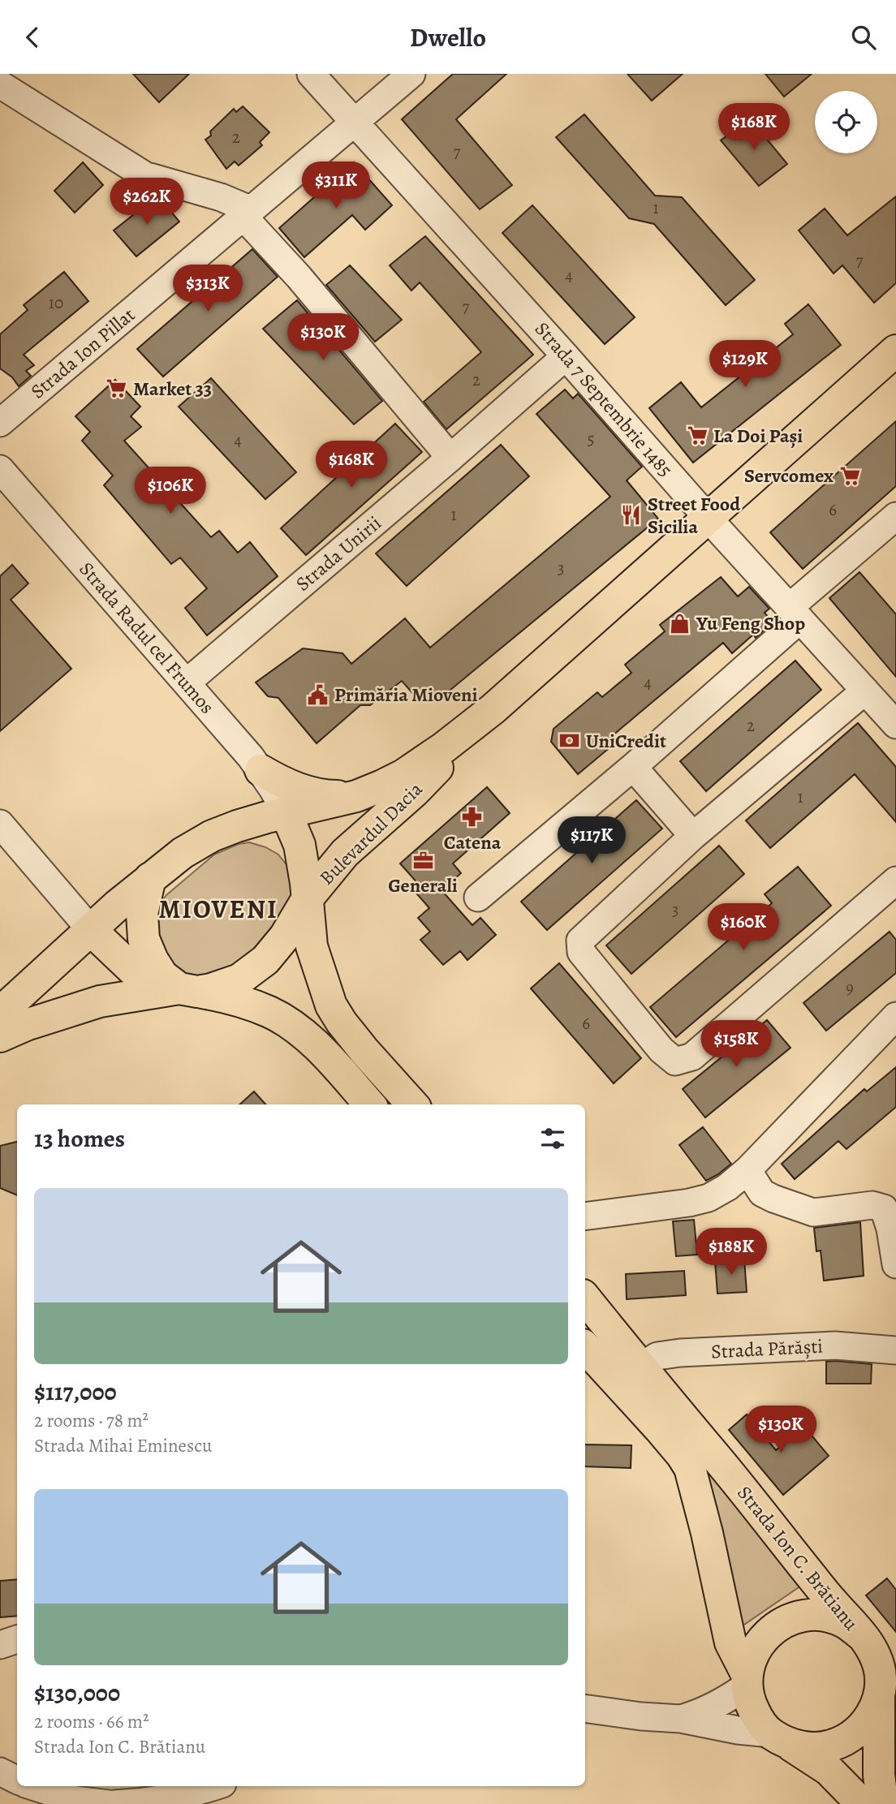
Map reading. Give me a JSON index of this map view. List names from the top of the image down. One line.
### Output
{"streets":{"main road":["Bulevardul Dacia","Strada Ion C. Brătianu"],"street":["Strada Ion Pillat","Strada 7 Septembrie 1485","Strada Unirii","Strada Radul cel Frumos","Strada Părăști"]},"crossings":[["Strada Ion Pillat","Strada 7 Septembrie 1485"],["Strada 7 Septembrie 1485","Strada Unirii"],["Strada 7 Septembrie 1485","Bulevardul Dacia"],["Strada Unirii","Strada Radul cel Frumos"],["Strada Radul cel Frumos","Bulevardul Dacia"],["Strada Părăști","Strada Ion C. Brătianu"]],"districts":["MIOVENI"],"places":{"supermarket":["Market 33","La Doi Pași","Servcomex"],"restaurant":["Street Food Sicilia"],"shop":["Yu Feng Shop"],"public building":["Primăria Mioveni"],"bank":["UniCredit"],"pharmacy":["Catena"],"office":["Generali"]},"house_numbers":["2","7","1","7","4","10","7","2","5","4","6","1","3","4","2","1","3","9","6"],"page":{"header":"Dwello","price":["$168K","$311K","$262K","$313K","$130K","$129K","$168K","$106K","$117K","$160K","$158K","$188K","$130K"],"heading":"13 homes","list":[{"name":"$117,000","note":"2 rooms · 78 m² · Strada Mihai Eminescu"},{"name":"$130,000","note":"2 rooms · 66 m² · Strada Ion C. Brătianu"}]}}
